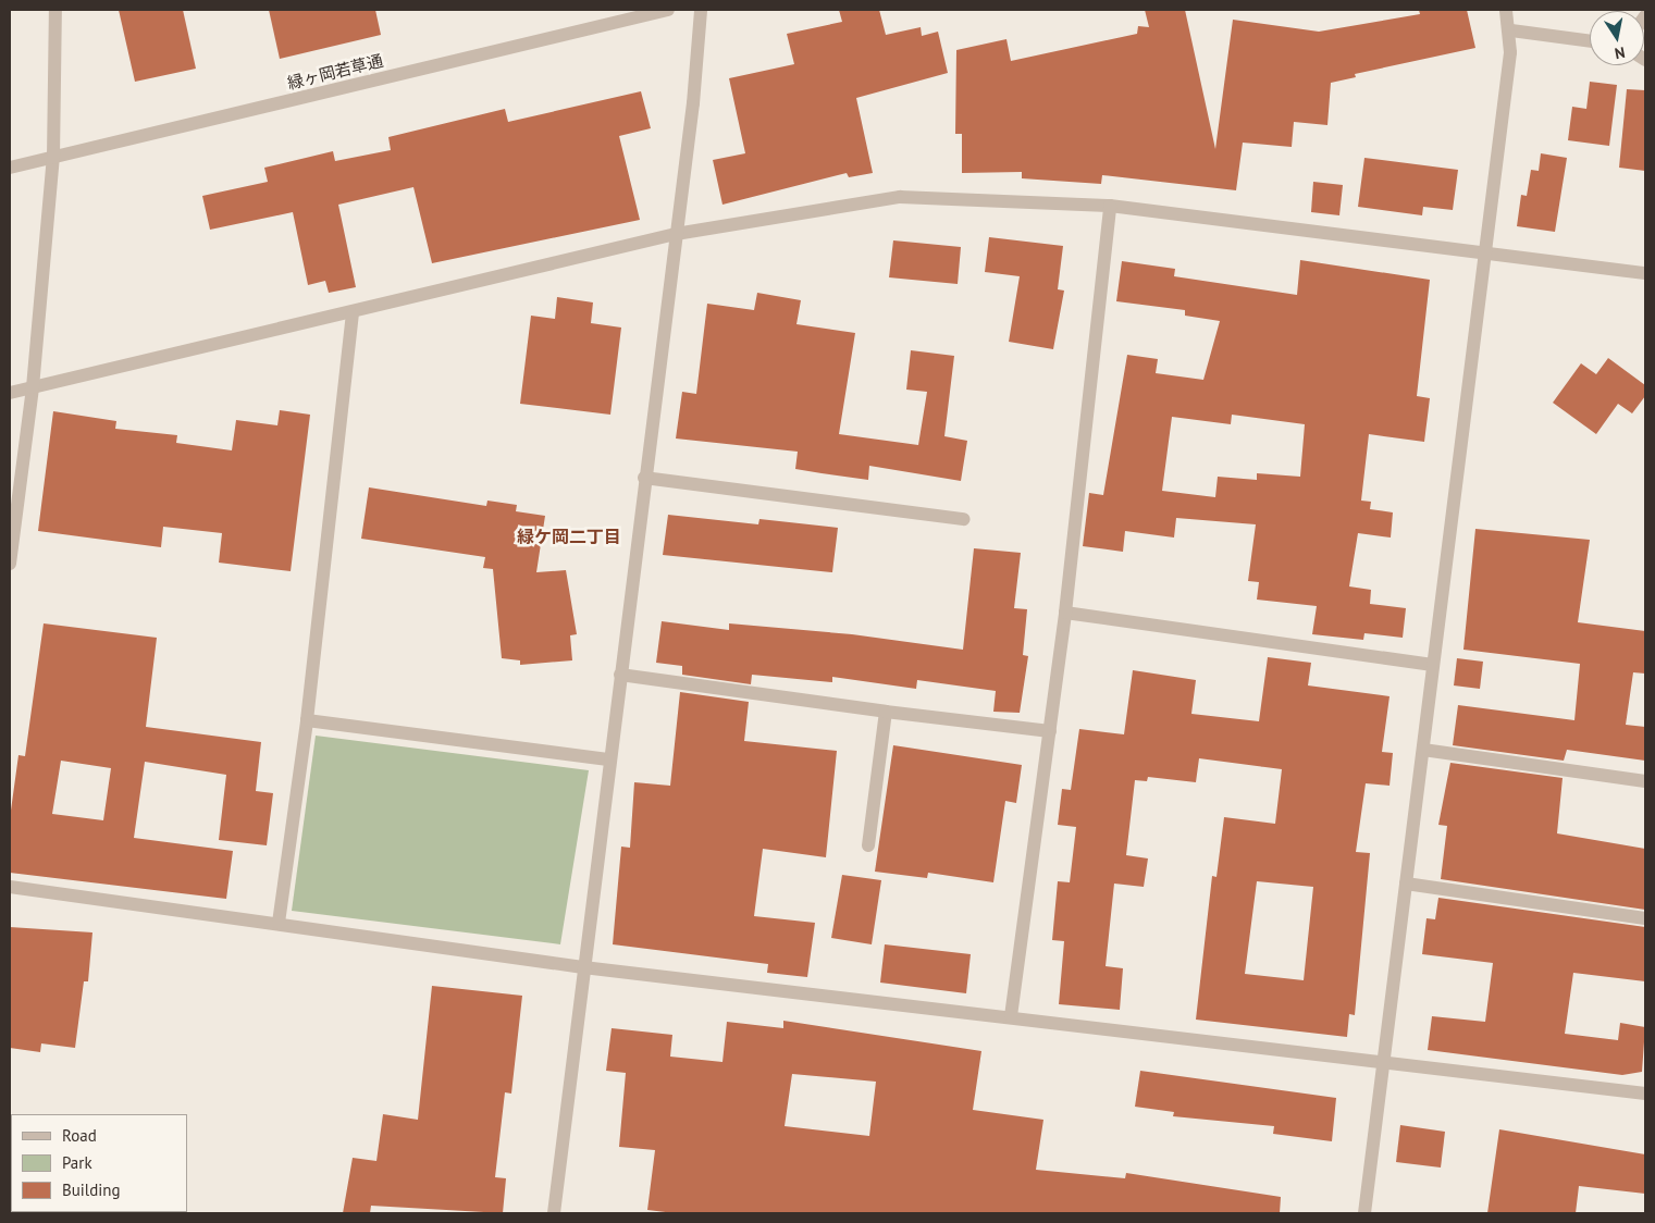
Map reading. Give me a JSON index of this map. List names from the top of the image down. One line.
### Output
{"streets":{"street":["緑ヶ岡若草通"]},"districts":["緑ケ岡二丁目"],"legend":["Road","Park","Building"],"north":"bottom"}
